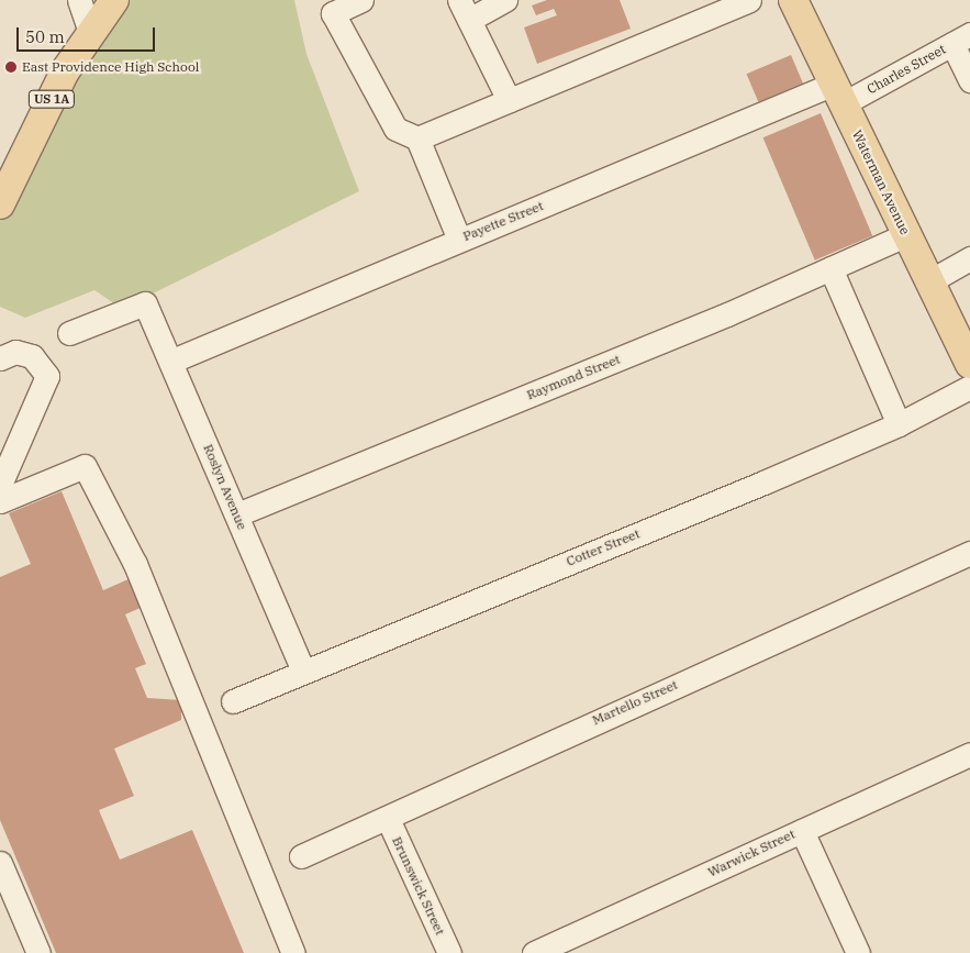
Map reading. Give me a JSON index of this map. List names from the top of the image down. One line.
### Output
{"streets":{"main road":["US 1A","Waterman Avenue"],"street":["Charles Street","Payette Street","Raymond Street","Roslyn Avenue","Cotter Street","Martello Street","Warwick Street","Brunswick Street"]},"crossings":[["Charles Street","Waterman Avenue"],["Charles Street","Payette Street"],["Waterman Avenue","Payette Street"],["Waterman Avenue","Raymond Street"],["Payette Street","Roslyn Avenue"],["Raymond Street","Roslyn Avenue"],["Roslyn Avenue","Cotter Street"],["Martello Street","Brunswick Street"]],"places":["East Providence High School"],"scale_bar":"50 m"}
